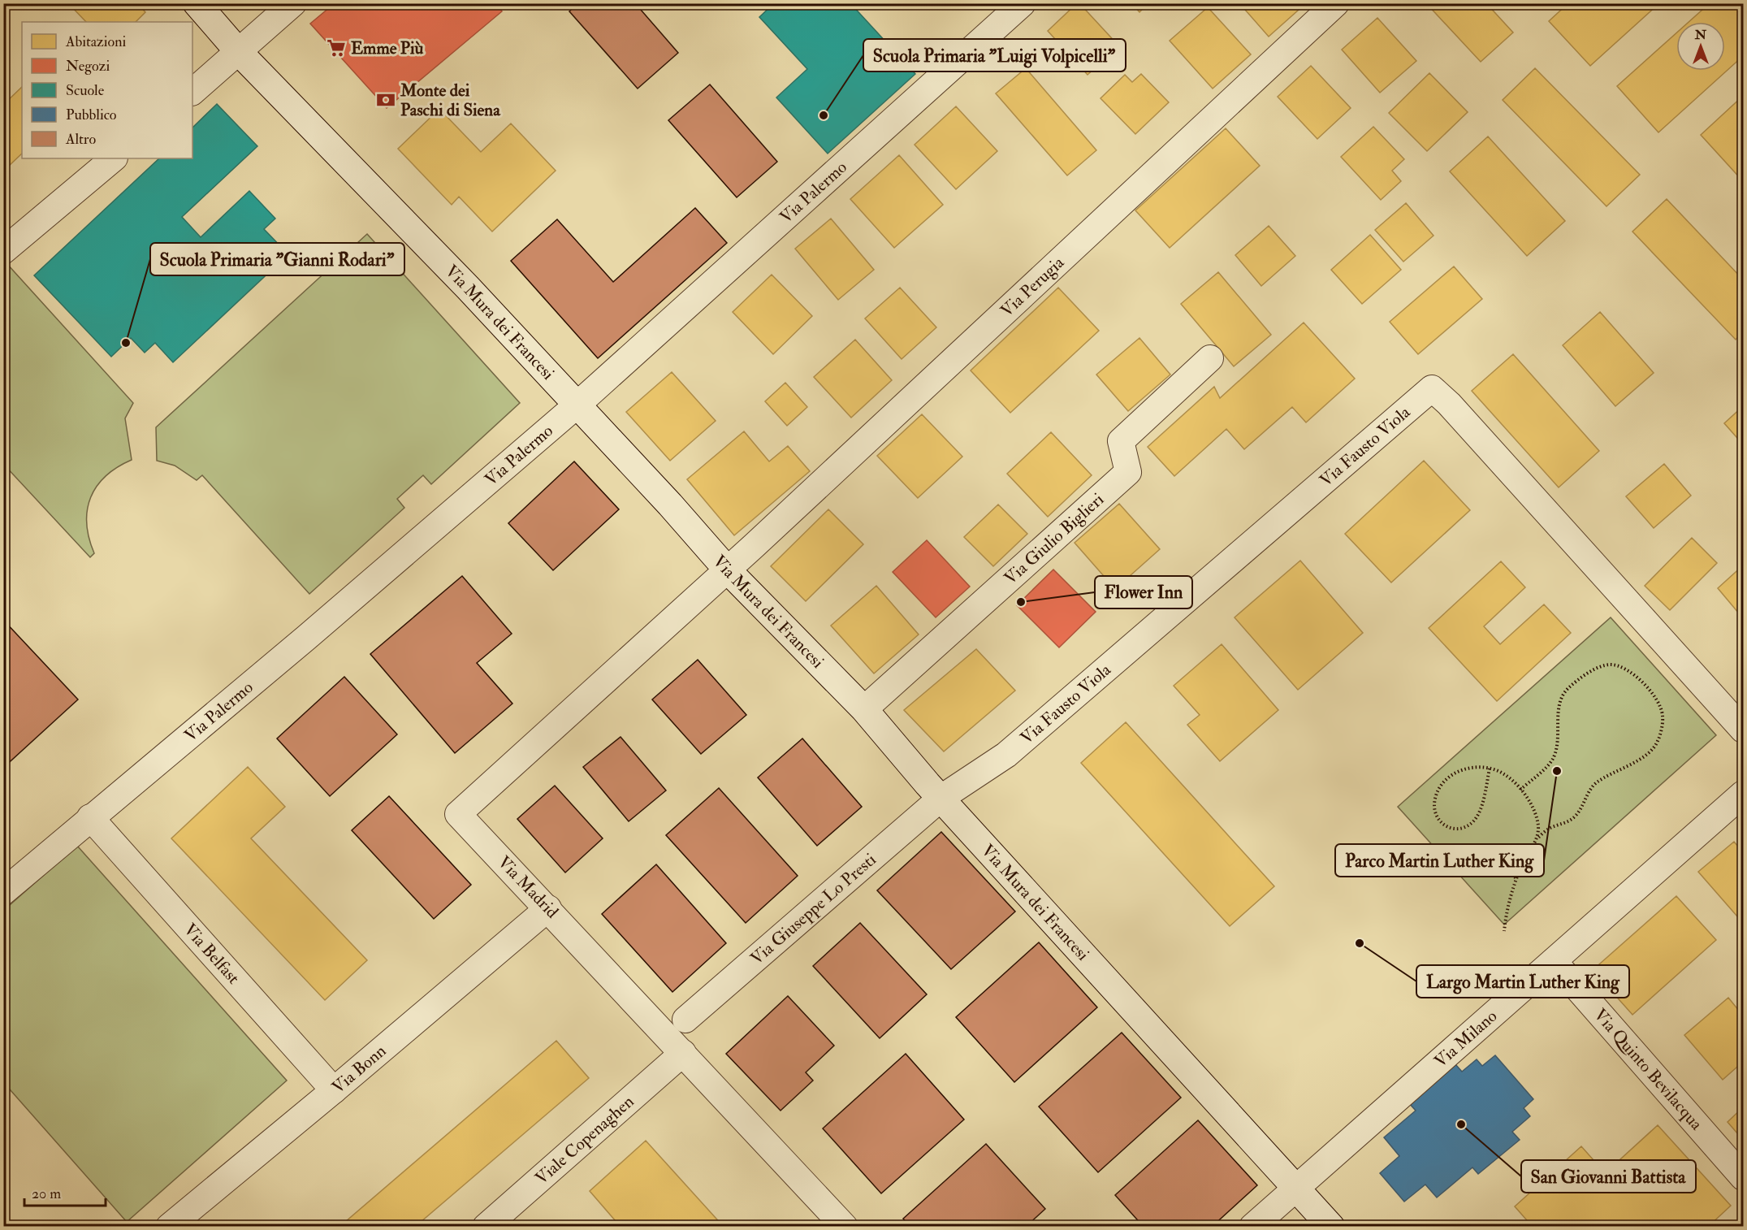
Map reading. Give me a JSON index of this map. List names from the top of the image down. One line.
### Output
{"streets":{"street":["Via Palermo","Via Perugia","Via Mura dei Francesi","Via Fausto Viola","Via Giulio Biglieri","Via Madrid","Via Giuseppe Lo Presti","Via Belfast","Via Milano","Via Bonn","Via Quinto Bevilacqua","Viale Copenaghen"]},"crossings":[["Via Palermo","Via Mura dei Francesi"],["Via Palermo","Via Belfast"],["Via Perugia","Via Mura dei Francesi"],["Via Perugia","Via Madrid"],["Via Mura dei Francesi","Via Fausto Viola"],["Via Mura dei Francesi","Via Giulio Biglieri"],["Via Mura dei Francesi","Via Madrid"],["Via Mura dei Francesi","Via Giuseppe Lo Presti"],["Via Mura dei Francesi","Via Milano"],["Via Fausto Viola","Via Giuseppe Lo Presti"],["Via Madrid","Via Bonn"],["Via Madrid","Viale Copenaghen"],["Via Belfast","Via Bonn"],["Via Milano","Via Quinto Bevilacqua"]],"places":{"supermarket":["Emme Più"],"bank":["Monte dei Paschi di Siena"],"other":["Scuola Primaria \"Luigi Volpicelli\"","Scuola Primaria \"Gianni Rodari\"","Flower Inn","Parco Martin Luther King","Largo Martin Luther King","San Giovanni Battista"]},"legend":["Abitazioni","Negozi","Scuole","Pubblico","Altro"],"scale_bar":"20 m","north":"top"}
